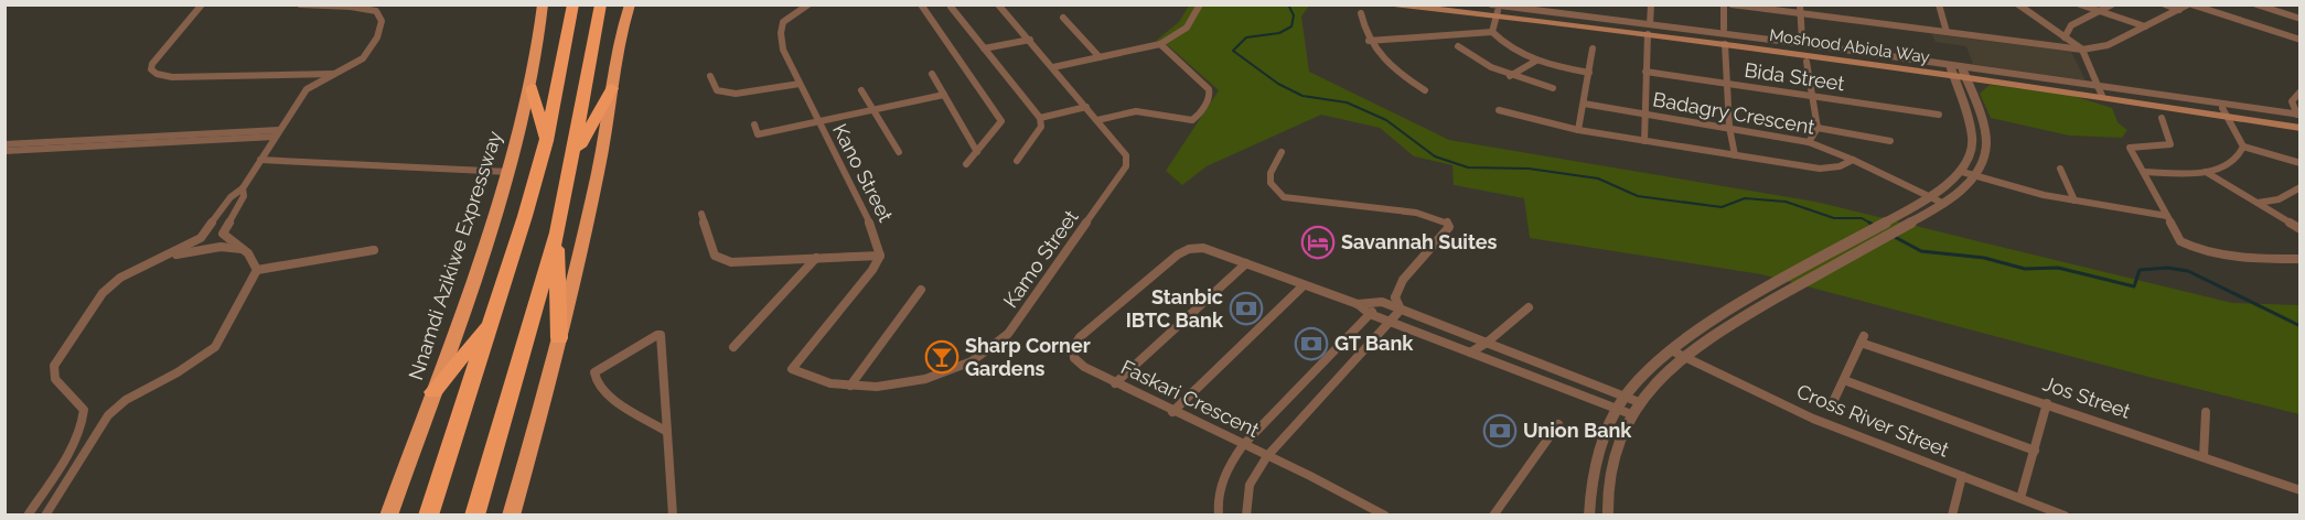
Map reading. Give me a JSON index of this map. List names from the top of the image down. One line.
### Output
{"streets":{"highway":["Nnamdi Azikiwe Expressway"],"main road":["Moshood Abiola Way"],"street":["Bida Street","Badagry Crescent","Kano Street","Kamo Street","Jos Street","Faskari Crescent","Cross River Street"]},"crossings":[["Kano Street","Kamo Street"]],"places":{"hotel":["Savannah Suites"],"bank":["Stanbic IBTC Bank","GT Bank","Union Bank"],"bar":["Sharp Corner Gardens"]}}
